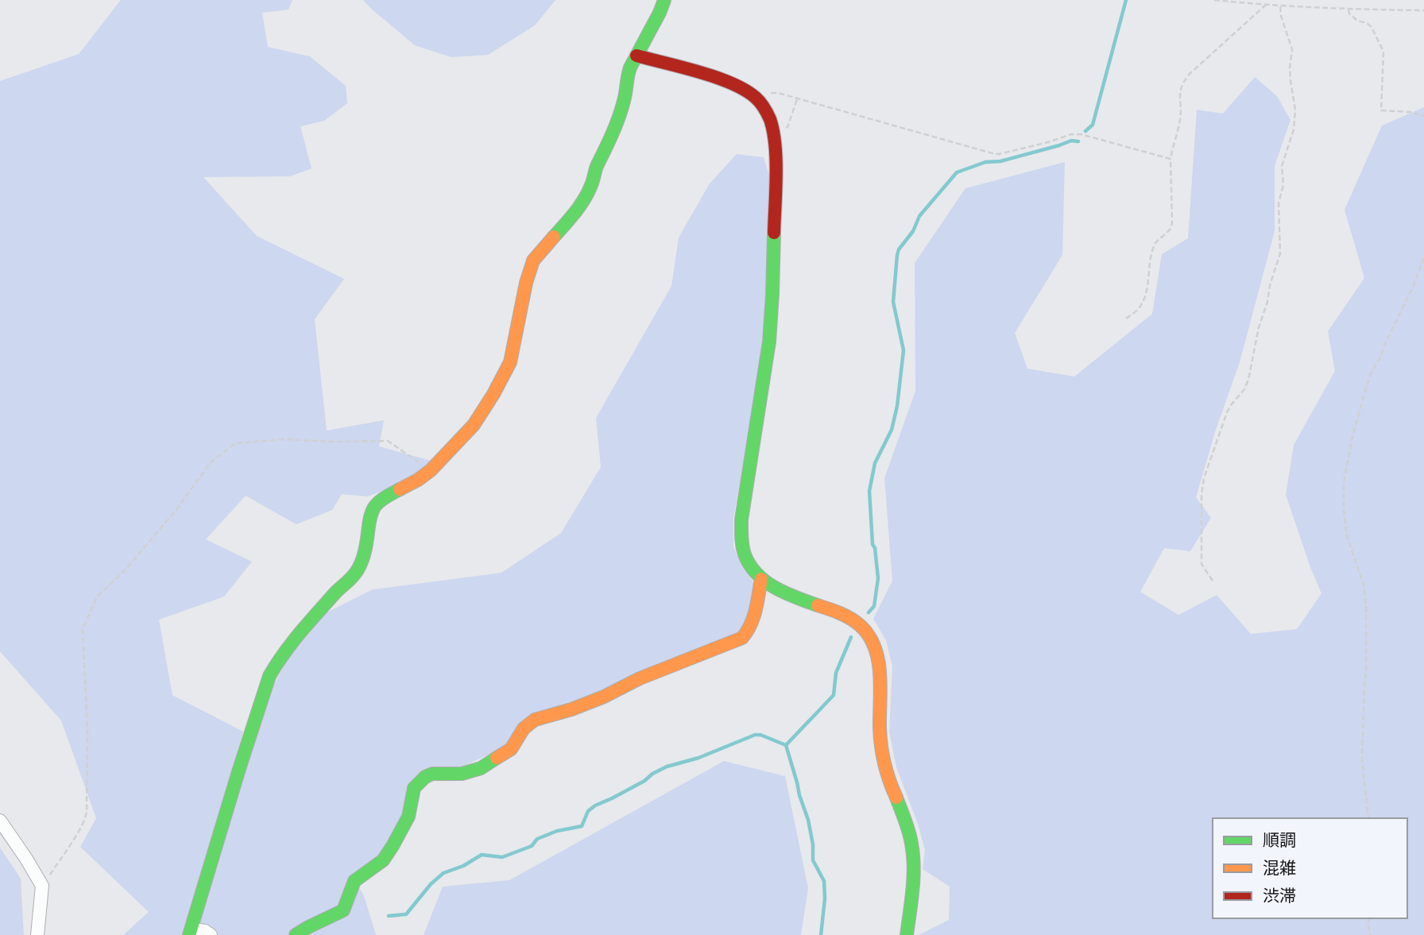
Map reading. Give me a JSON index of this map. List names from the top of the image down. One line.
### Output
{"legend":["順調","混雑","渋滞"]}
